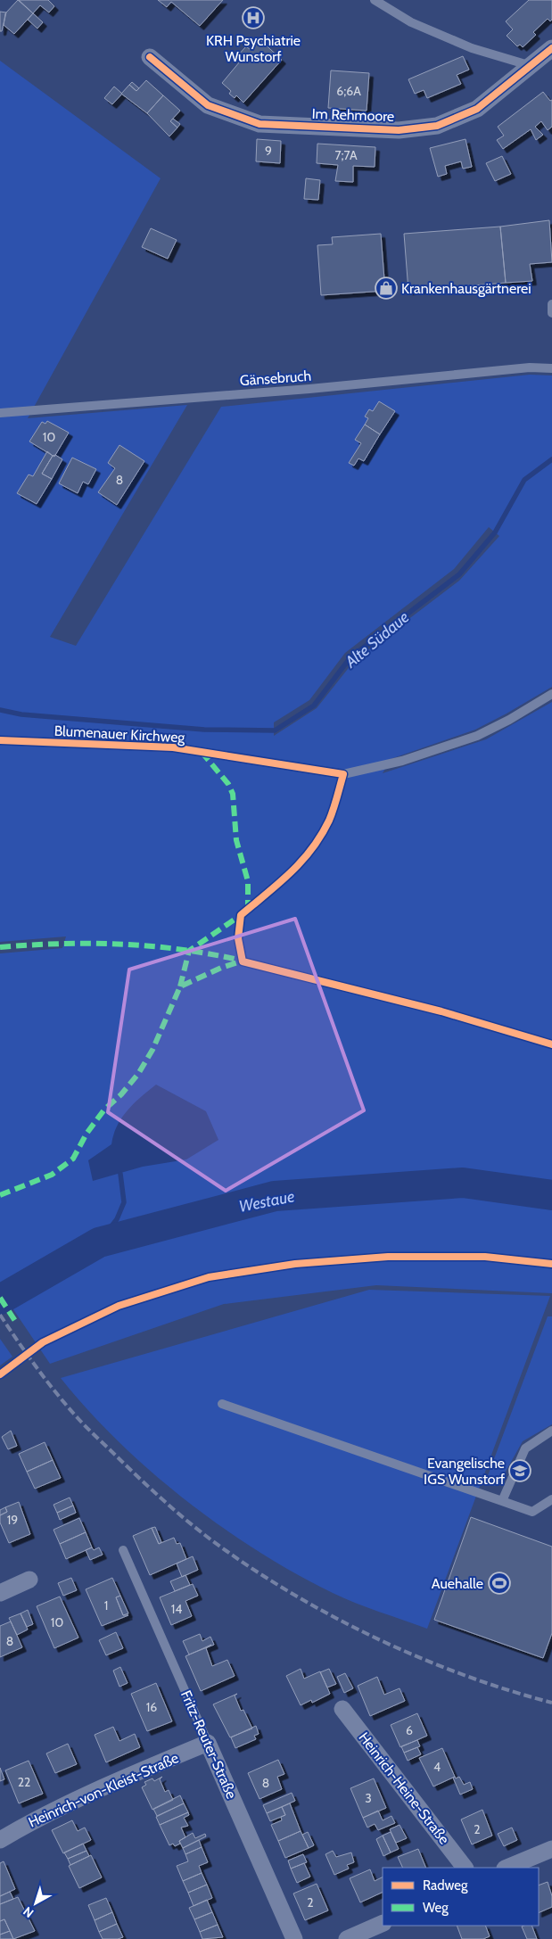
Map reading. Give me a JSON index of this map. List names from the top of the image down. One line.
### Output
{"streets":{"street":["Im Rehmoore","Fritz-Reuter-Straße","Heinrich-Heine-Straße","Heinrich-von-Kleist-Straße"],"lane":["Gänsebruch","Blumenauer Kirchweg"]},"crossings":[["Fritz-Reuter-Straße","Heinrich-von-Kleist-Straße"]],"water":["Alte Südaue","Westaue"],"places":{"hospital":["KRH Psychiatrie Wunstorf"],"shop":["Krankenhausgärtnerei"],"school or university":["Evangelische IGS Wunstorf"],"sports":["Auehalle"]},"house_numbers":["6;6A","9","7;7A","10","8","19","1","14","10","8","16","6","4","22","8","3","2","2"],"legend":["Radweg","Weg"],"north":"bottom left"}
